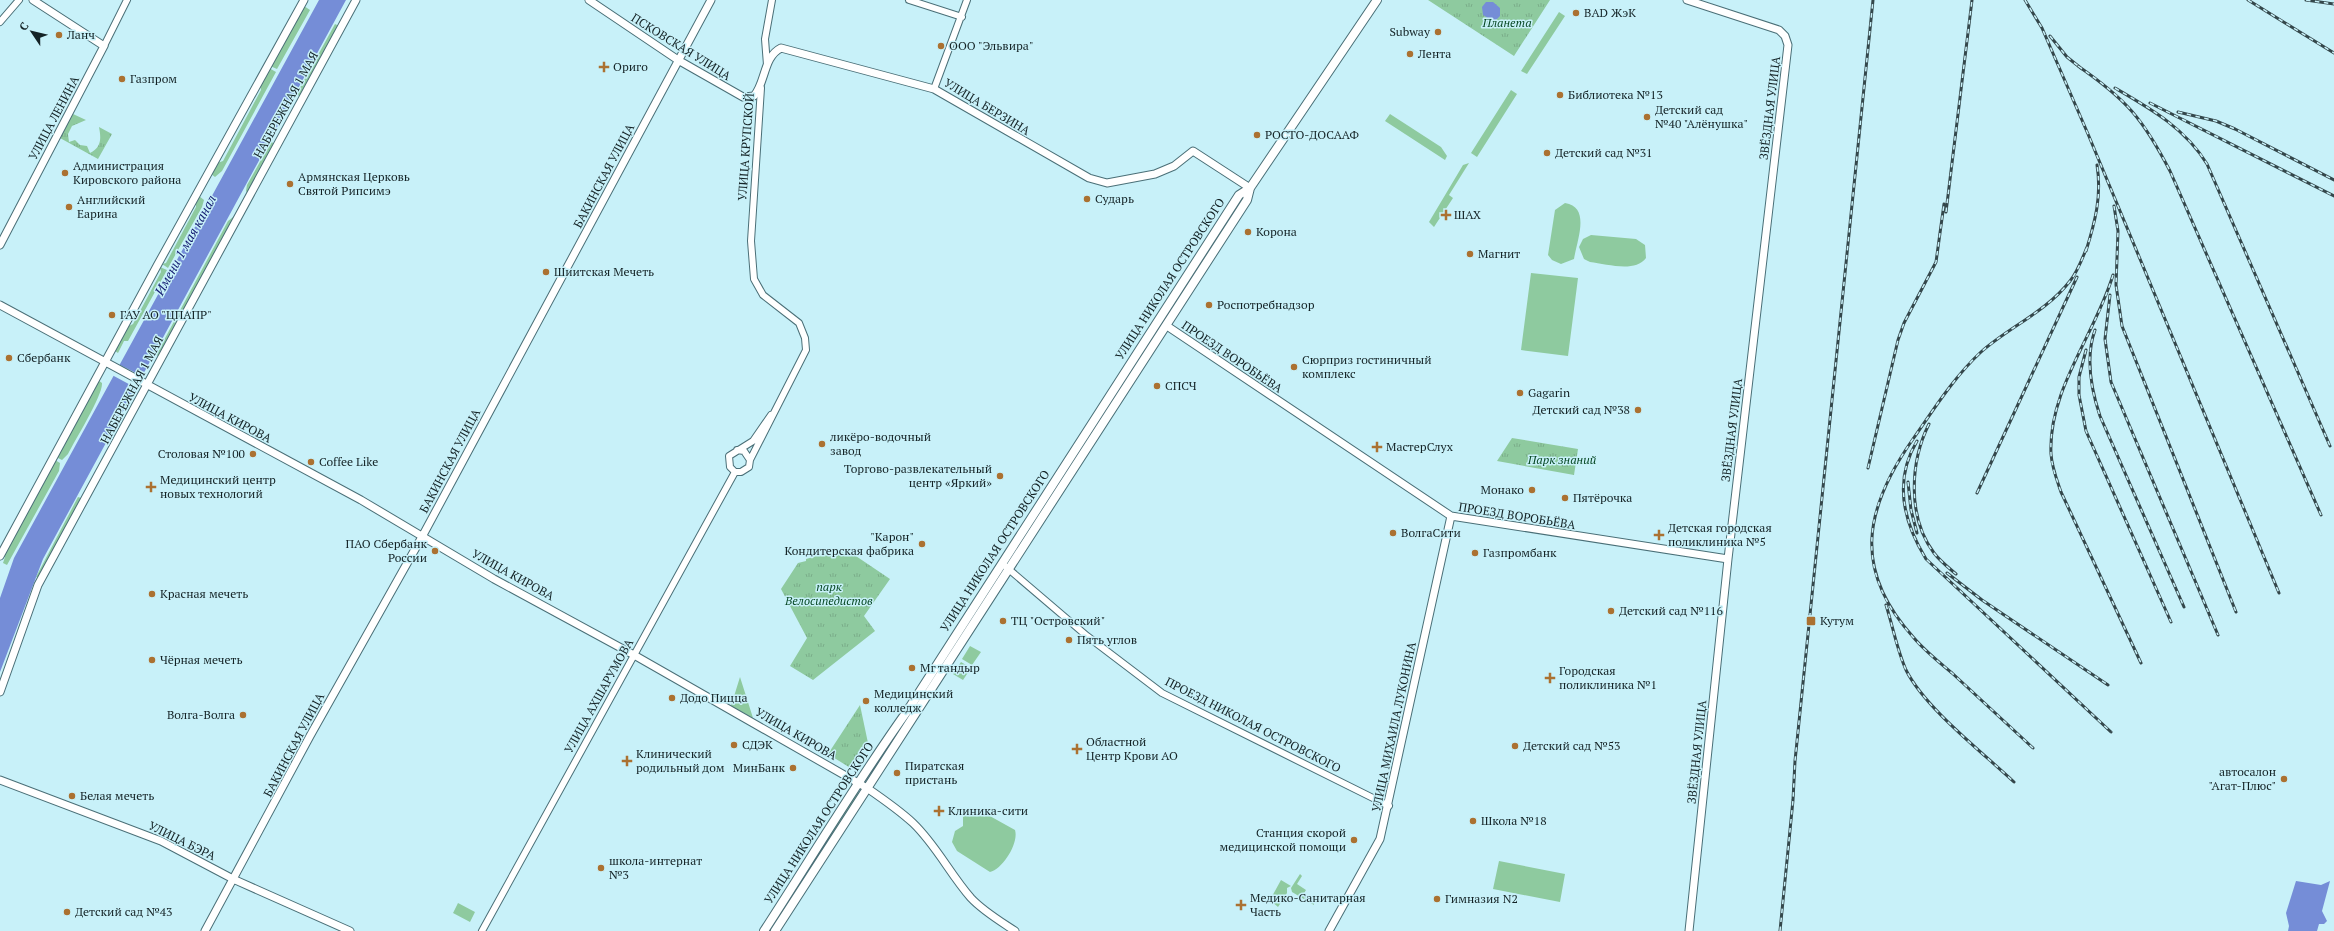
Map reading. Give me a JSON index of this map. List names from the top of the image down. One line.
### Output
{"streets":{"main road":["ПСКОВСКАЯ УЛИЦА","НАБЕРЕЖНАЯ 1 МАЯ","УЛИЦА БЕРЗИНА","ЗВЁЗДНАЯ УЛИЦА","УЛИЦА ЛЕНИНА","УЛИЦА КРУПСКОЙ","БАКИНСКАЯ УЛИЦА","УЛИЦА НИКОЛАЯ ОСТРОВСКОГО","ПРОЕЗД ВОРОБЬЁВА","УЛИЦА КИРОВА","УЛИЦА МИХАИЛА ЛУКОНИНА","УЛИЦА БЭРА"],"street":["УЛИЦА АХШАРУМОВА","ПРОЕЗД НИКОЛАЯ ОСТРОВСКОГО"]},"crossings":[["ПСКОВСКАЯ УЛИЦА","УЛИЦА КРУПСКОЙ"],["ПСКОВСКАЯ УЛИЦА","БАКИНСКАЯ УЛИЦА"],["НАБЕРЕЖНАЯ 1 МАЯ","УЛИЦА КИРОВА"],["УЛИЦА БЕРЗИНА","УЛИЦА КРУПСКОЙ"],["УЛИЦА БЕРЗИНА","УЛИЦА НИКОЛАЯ ОСТРОВСКОГО"],["ЗВЁЗДНАЯ УЛИЦА","ПРОЕЗД ВОРОБЬЁВА"],["БАКИНСКАЯ УЛИЦА","УЛИЦА КИРОВА"],["БАКИНСКАЯ УЛИЦА","УЛИЦА БЭРА"],["УЛИЦА НИКОЛАЯ ОСТРОВСКОГО","ПРОЕЗД ВОРОБЬЁВА"],["УЛИЦА НИКОЛАЯ ОСТРОВСКОГО","УЛИЦА КИРОВА"],["УЛИЦА НИКОЛАЯ ОСТРОВСКОГО","ПРОЕЗД НИКОЛАЯ ОСТРОВСКОГО"],["ПРОЕЗД ВОРОБЬЁВА","УЛИЦА МИХАИЛА ЛУКОНИНА"],["УЛИЦА КИРОВА","УЛИЦА АХШАРУМОВА"],["ПРОЕЗД НИКОЛАЯ ОСТРОВСКОГО","УЛИЦА МИХАИЛА ЛУКОНИНА"]],"water":["Имени 1 мая канал"],"parks":["Планета","Парк знаний","парк Велосипедистов"],"places":{"other":["BAD ЖэК","Subway","Ланч","ООО \"Эльвира\"","Лента","Газпром","Библиотека №13","Детский сад №40 \"Алёнушка\"","РОСТО-ДОСААФ","Детский сад №31","Администрация Кировского района","Армянская Церковь Святой Рипсимэ","Сударь","Английский Еарина","Корона","Магнит","Шиитская Мечеть","Роспотребнадзор","ГАУ АО \"ЦПАПР\"","Сбербанк","Сюрприз гостиничный комплекс","СПСЧ","Gagarin","Детский сад №38","ликёро-водочный завод","Столовая №100","Coffee Like","Торгово-развлекательный центр «Яркий»","Монако","Пятёрочка","ВолгаСити","\"Карон\" Кондитерская фабрика","ПАО Сбербанк России","Газпромбанк","Красная мечеть","Детский сад №116","ТЦ \"Островский\"","Пять углов","Чёрная мечеть","Мг тандыр","Додо Пицца","Медицинский колледж","Волга-Волга","СДЭК","Детский сад №53","МинБанк","Пиратская пристань","автосалон \"Агат-Плюс\"","Белая мечеть","Школа №18","Станция скорой медицинской помощи","школа-интернат №3","Гимназия N2","Детский сад №43"],"health":["Ориго","ШАХ","МастерСлух","Медицинский центр новых технологий","Детская городская поликлиника №5","Городская поликлиника №1","Областной Центр Крови АО","Клинический родильный дом","Клиника-сити","Медико-Санитарная Часть"],"transit":["Кутум"]},"north":"top left"}
